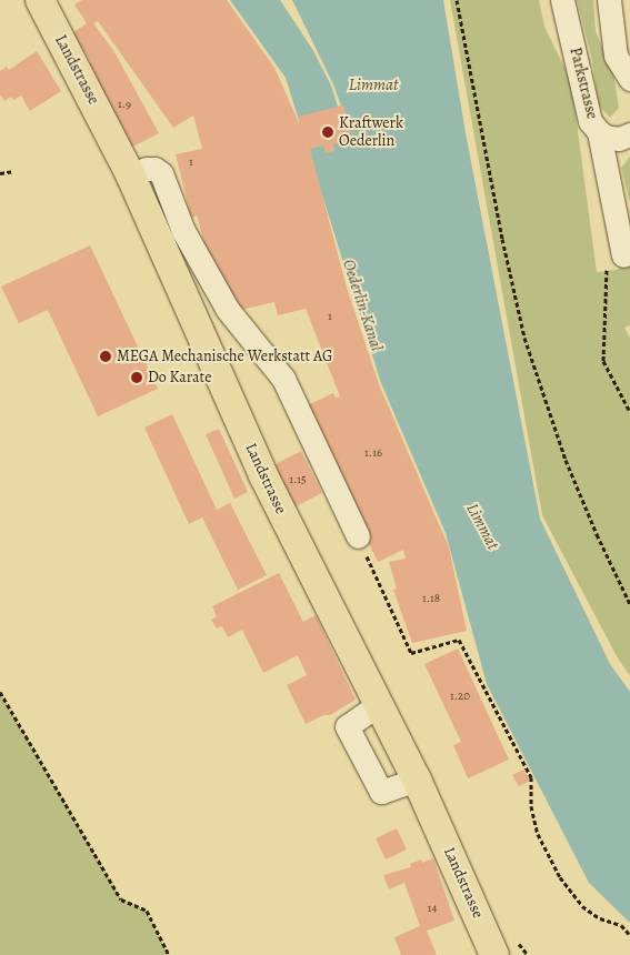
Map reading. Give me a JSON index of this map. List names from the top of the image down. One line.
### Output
{"streets":{"main road":["Landstrasse"],"street":["Parkstrasse"]},"water":["Limmat","Oederlin-Kanal"],"places":["Kraftwerk Oederlin","MEGA Mechanische Werkstatt AG","Do Karate"],"house_numbers":["1.9","1","1","1.16","1.15","1.18","1.20","14"]}
